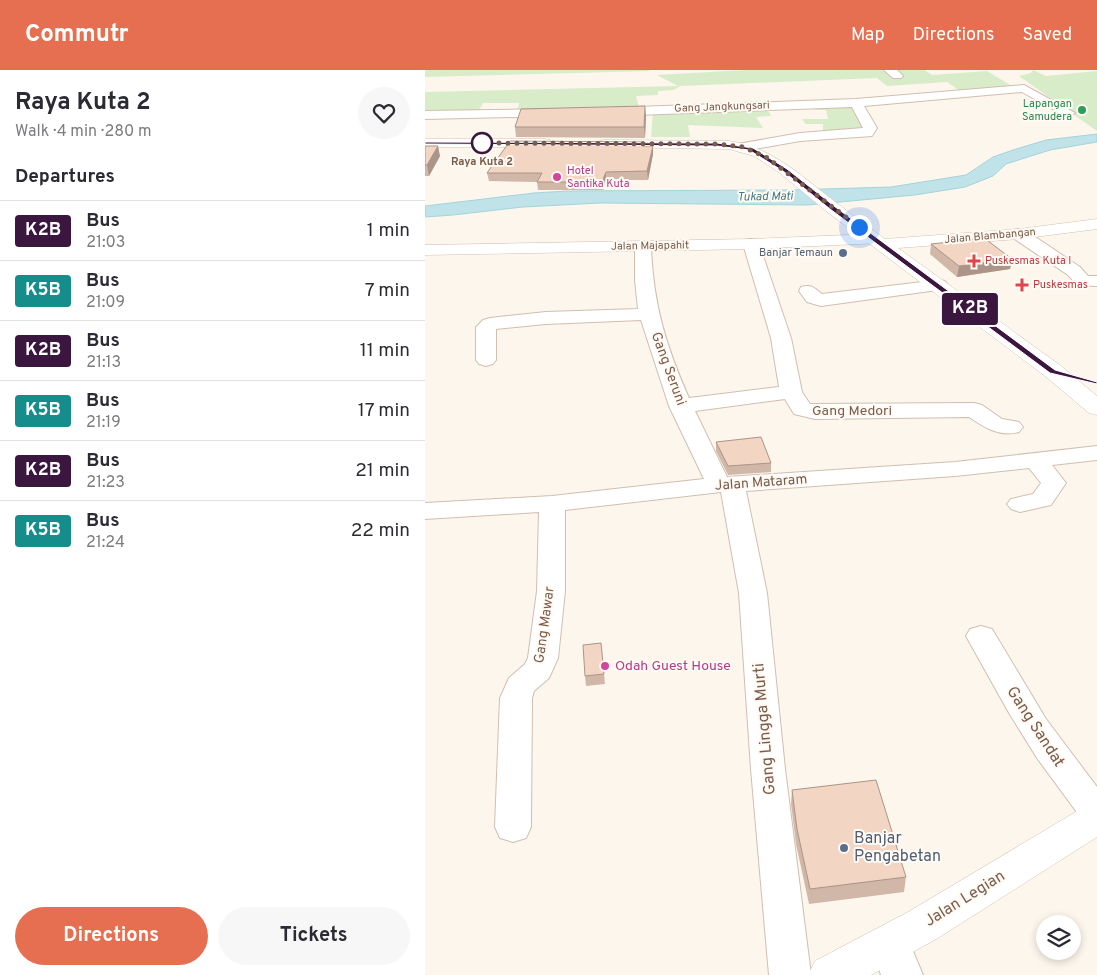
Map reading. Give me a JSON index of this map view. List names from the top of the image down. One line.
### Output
{"streets":{"main road":["Jalan Blambangan","Jalan Majapahit","Jalan Legian"],"street":["Gang Jangkungsari","Gang Seruni","Gang Medori","Jalan Mataram","Gang Mawar","Gang Sandat","Gang Lingga Murti"]},"crossings":[["Jalan Blambangan","Jalan Majapahit"],["Jalan Majapahit","Gang Seruni"],["Jalan Majapahit","Gang Medori"],["Gang Seruni","Jalan Mataram"],["Gang Seruni","Gang Lingga Murti"],["Jalan Mataram","Gang Mawar"],["Jalan Mataram","Gang Lingga Murti"]],"water":["Tukad Mati"],"places":{"other":["Lapangan Samudera","Raya Kuta 2","Hotel Santika Kuta","Banjar Temaun","Odah Guest House","Banjar Pengabetan"],"health":["Puskesmas Kuta I","Puskesmas"]},"lines":["bus line K2B"],"page":{"header":"Commutr","nav":["Map","Directions","Saved"],"heading":[["Raya Kuta 2","Walk · 4 min · 280 m"],"Departures"],"on_map":"K2B","list":[{"mark":"K2B","name":"Bus","note":"21:03","value":"1 min"},{"mark":"K5B","name":"Bus","note":"21:09","value":"7 min"},{"mark":"K2B","name":"Bus","note":"21:13","value":"11 min"},{"mark":"K5B","name":"Bus","note":"21:19","value":"17 min"},{"mark":"K2B","name":"Bus","note":"21:23","value":"21 min"},{"mark":"K5B","name":"Bus","note":"21:24","value":"22 min"}],"buttons":["Directions","Tickets"]}}
